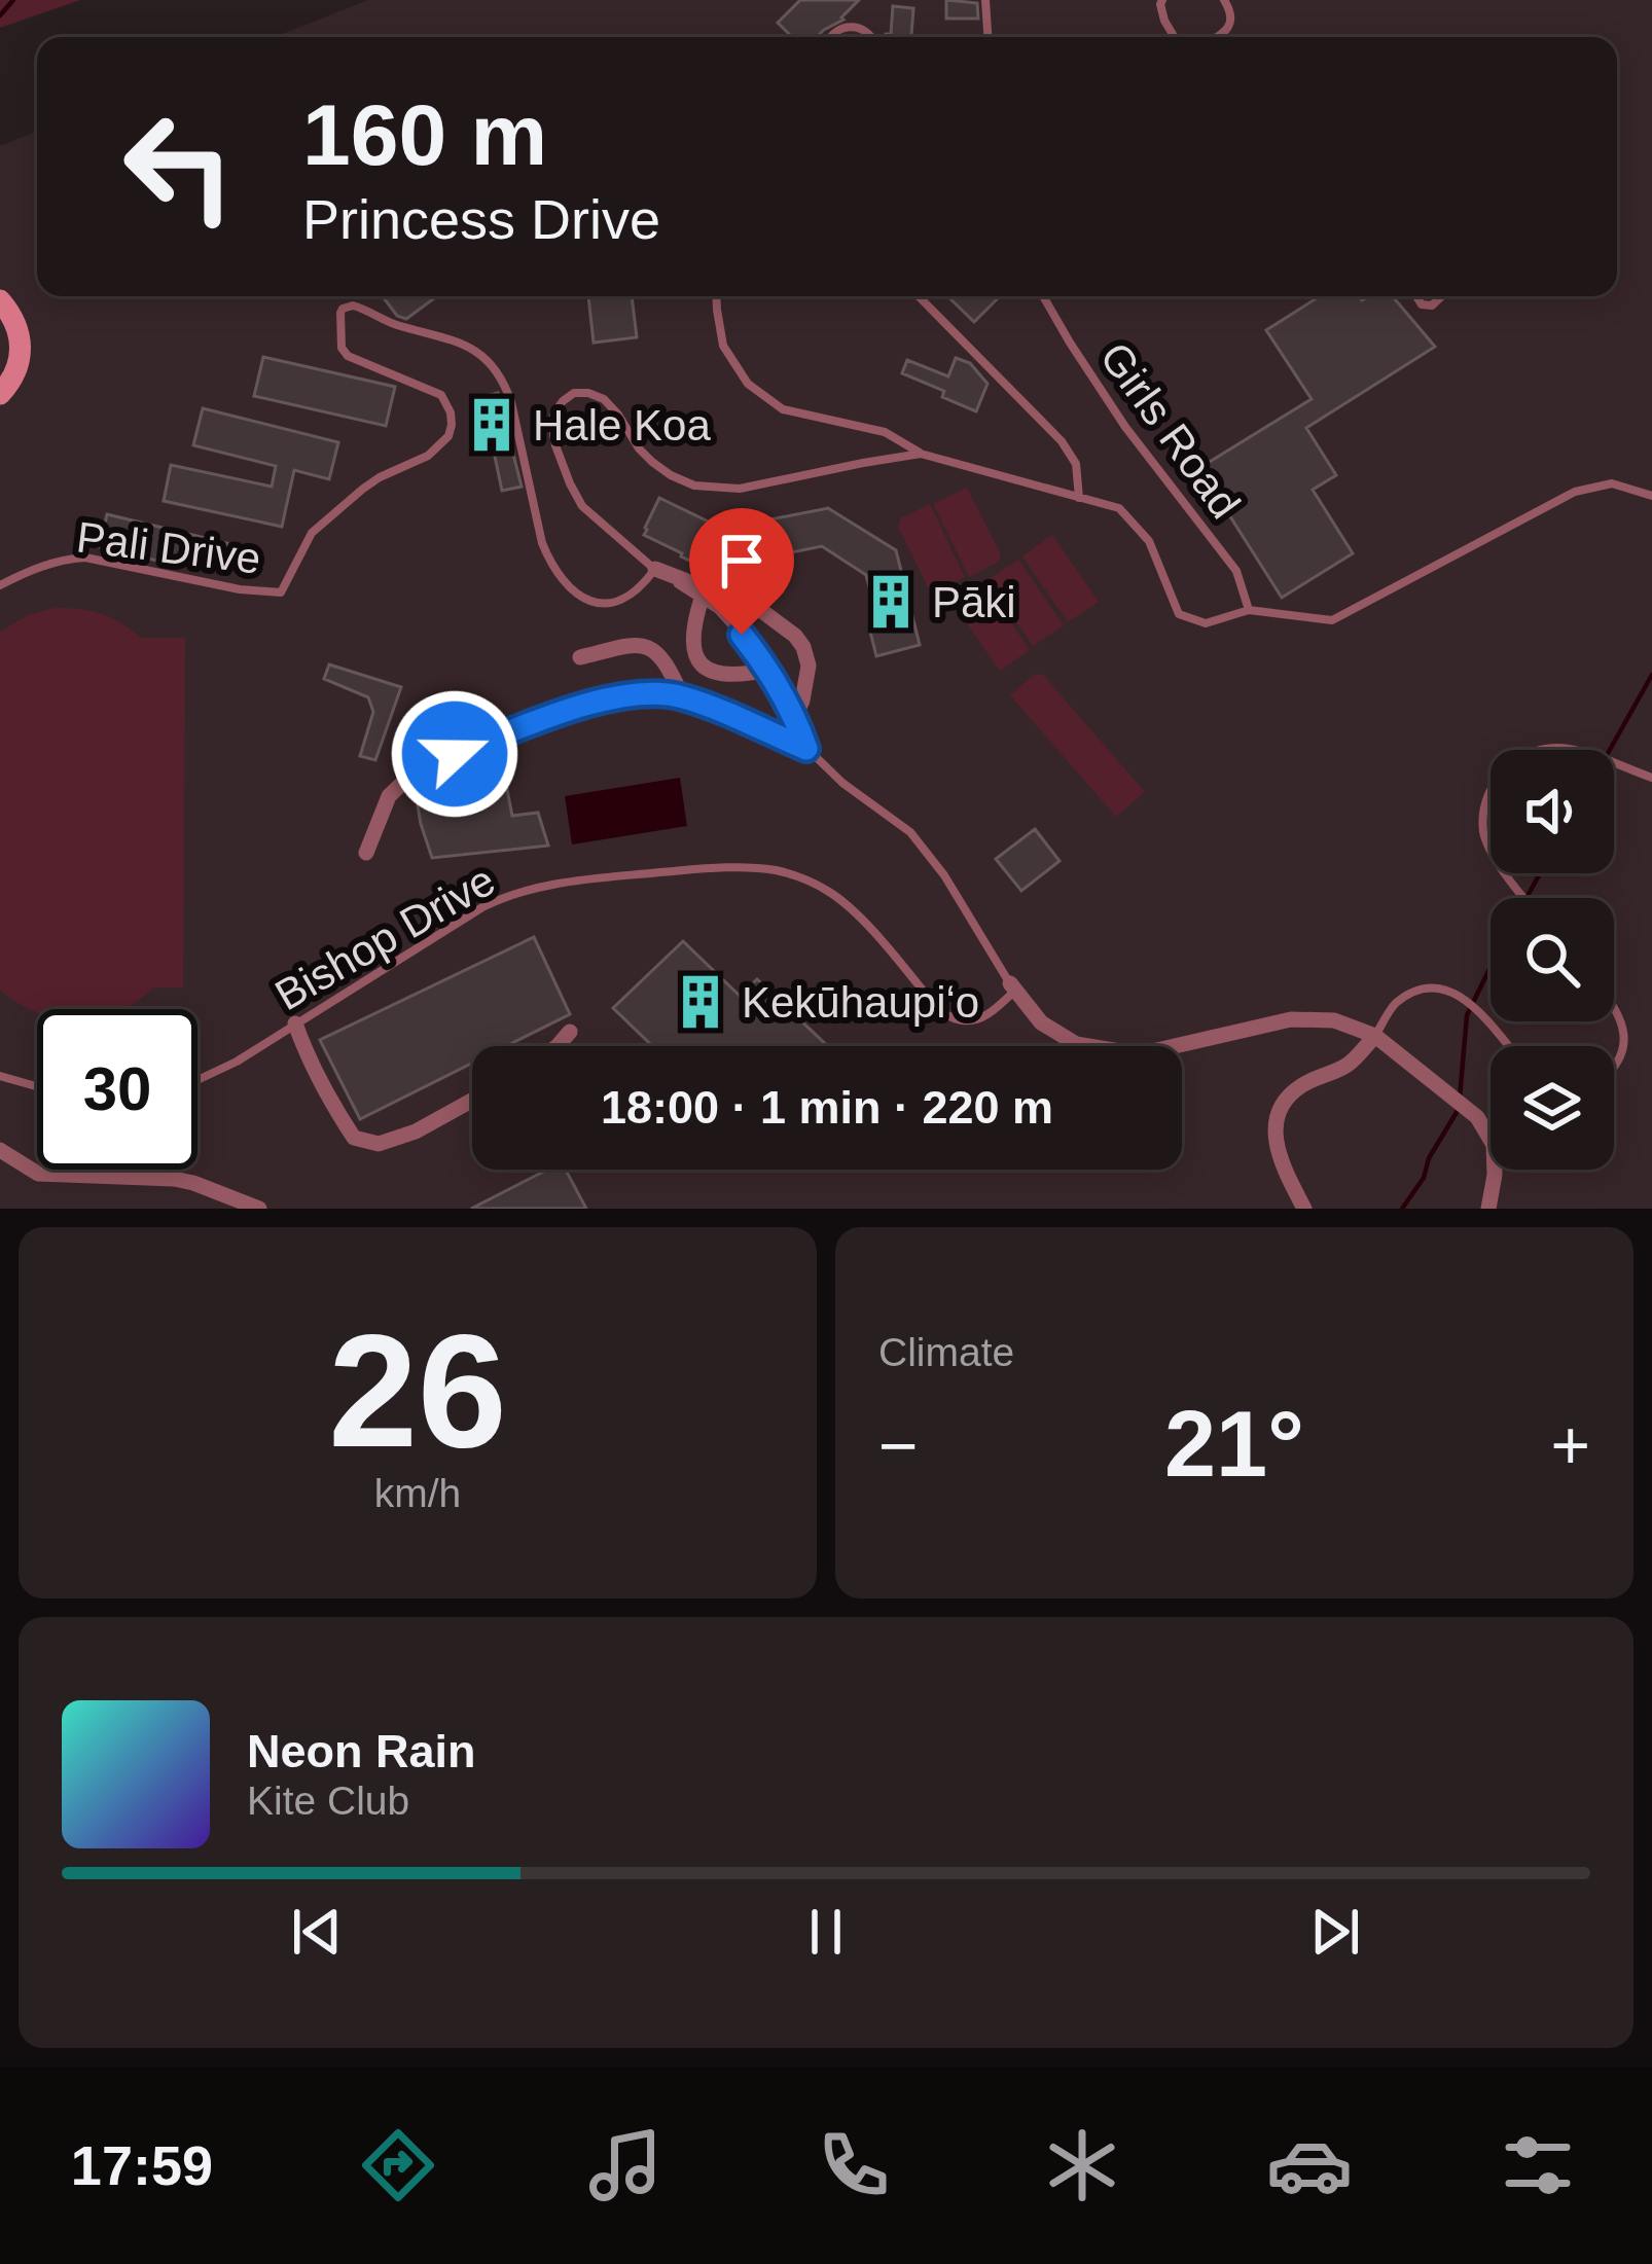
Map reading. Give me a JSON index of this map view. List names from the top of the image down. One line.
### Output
{"streets":{"lane":["Girls Road","Pali Drive","Bishop Drive"]},"places":{"building":["Hale Koa","Pāki","Kekūhaupiʻo"]},"page":{"turn":["160 m","Princess Drive"],"limit":"30","trip":"18:00 · 1 min · 220 m","tile":[["26","km/h"],"Climate"],"heat":["−","21°","+"],"song":["Neon Rain","Kite Club"],"tabs":"17:59"}}
